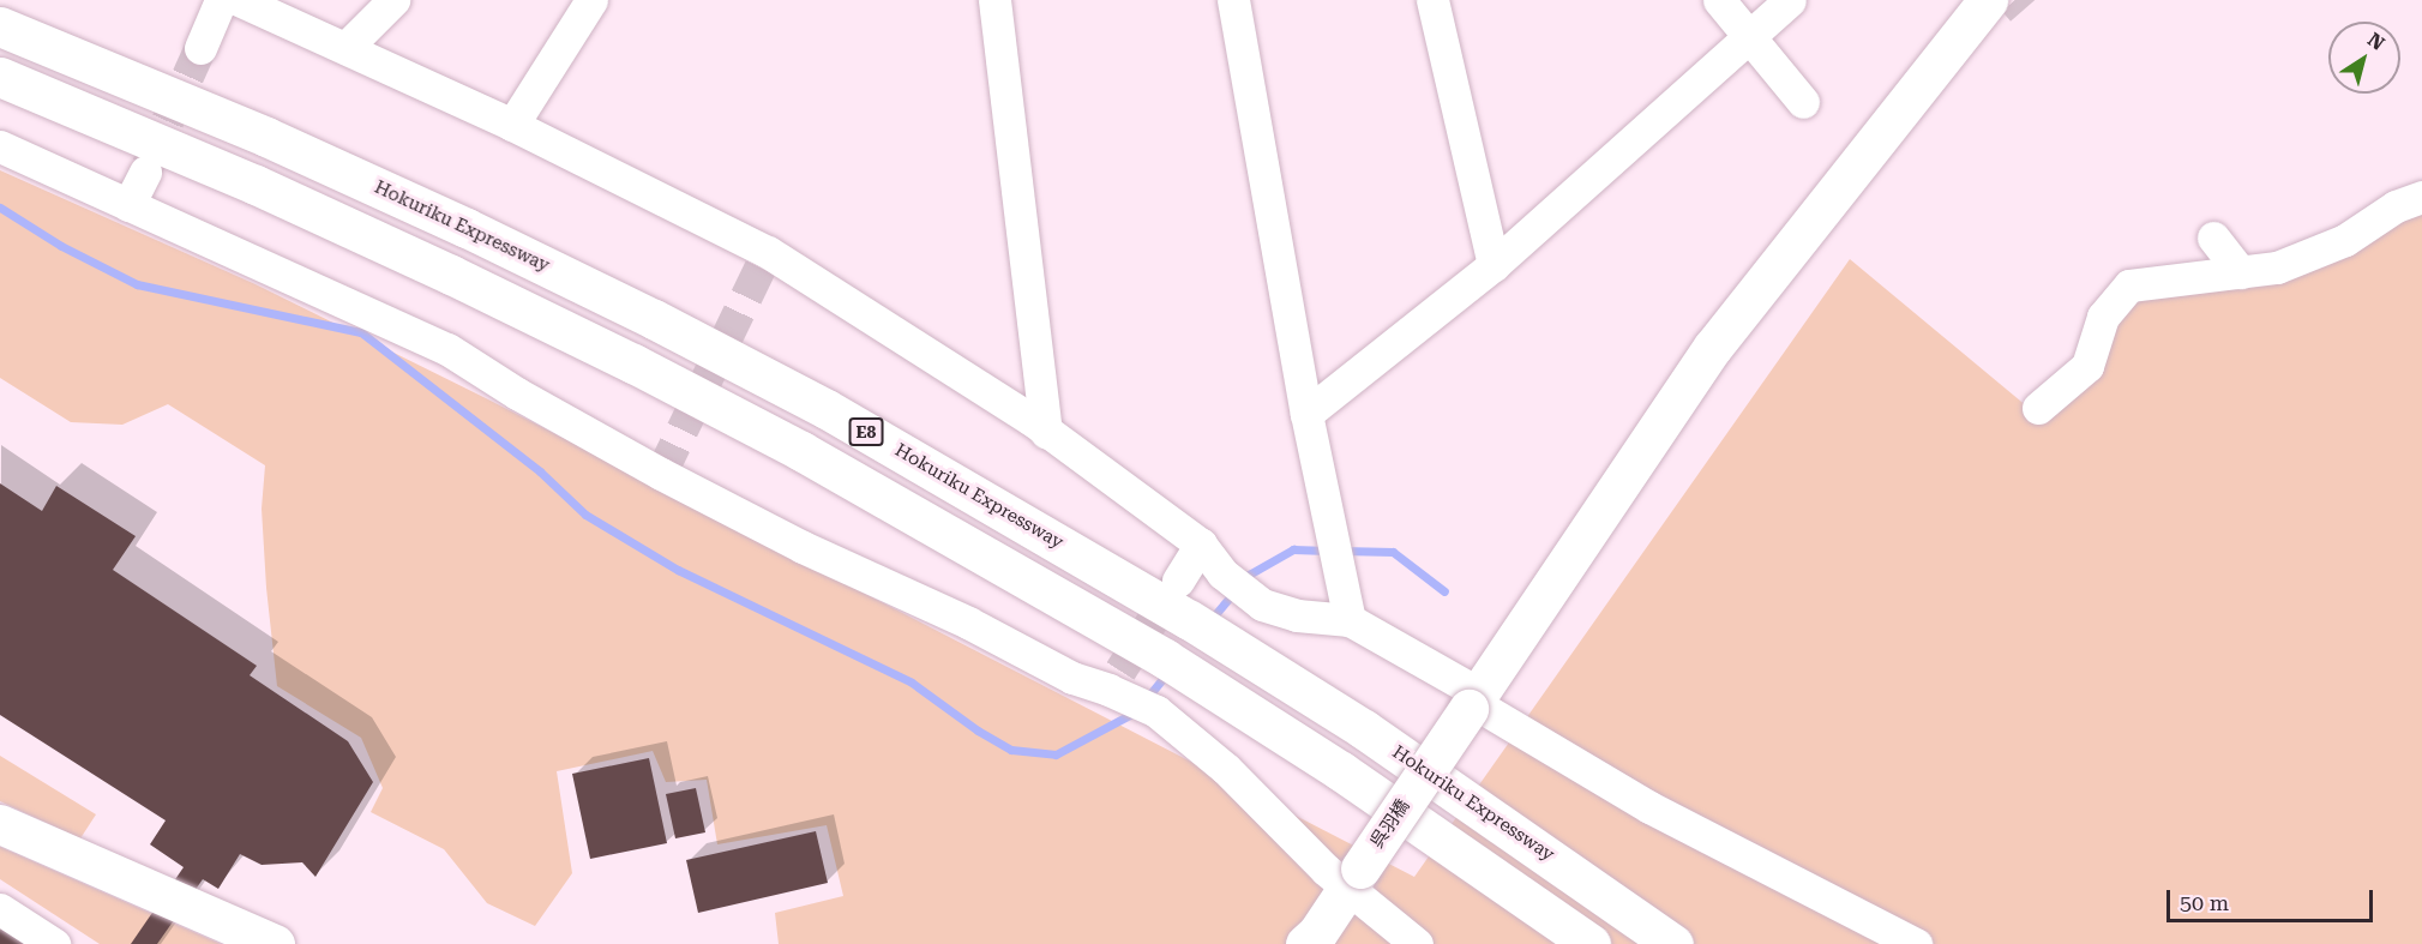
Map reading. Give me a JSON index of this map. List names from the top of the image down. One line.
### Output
{"streets":{"main road":["Hokuriku Expressway","E8","呉羽橋"]},"scale_bar":"50 m","north":"top right"}
